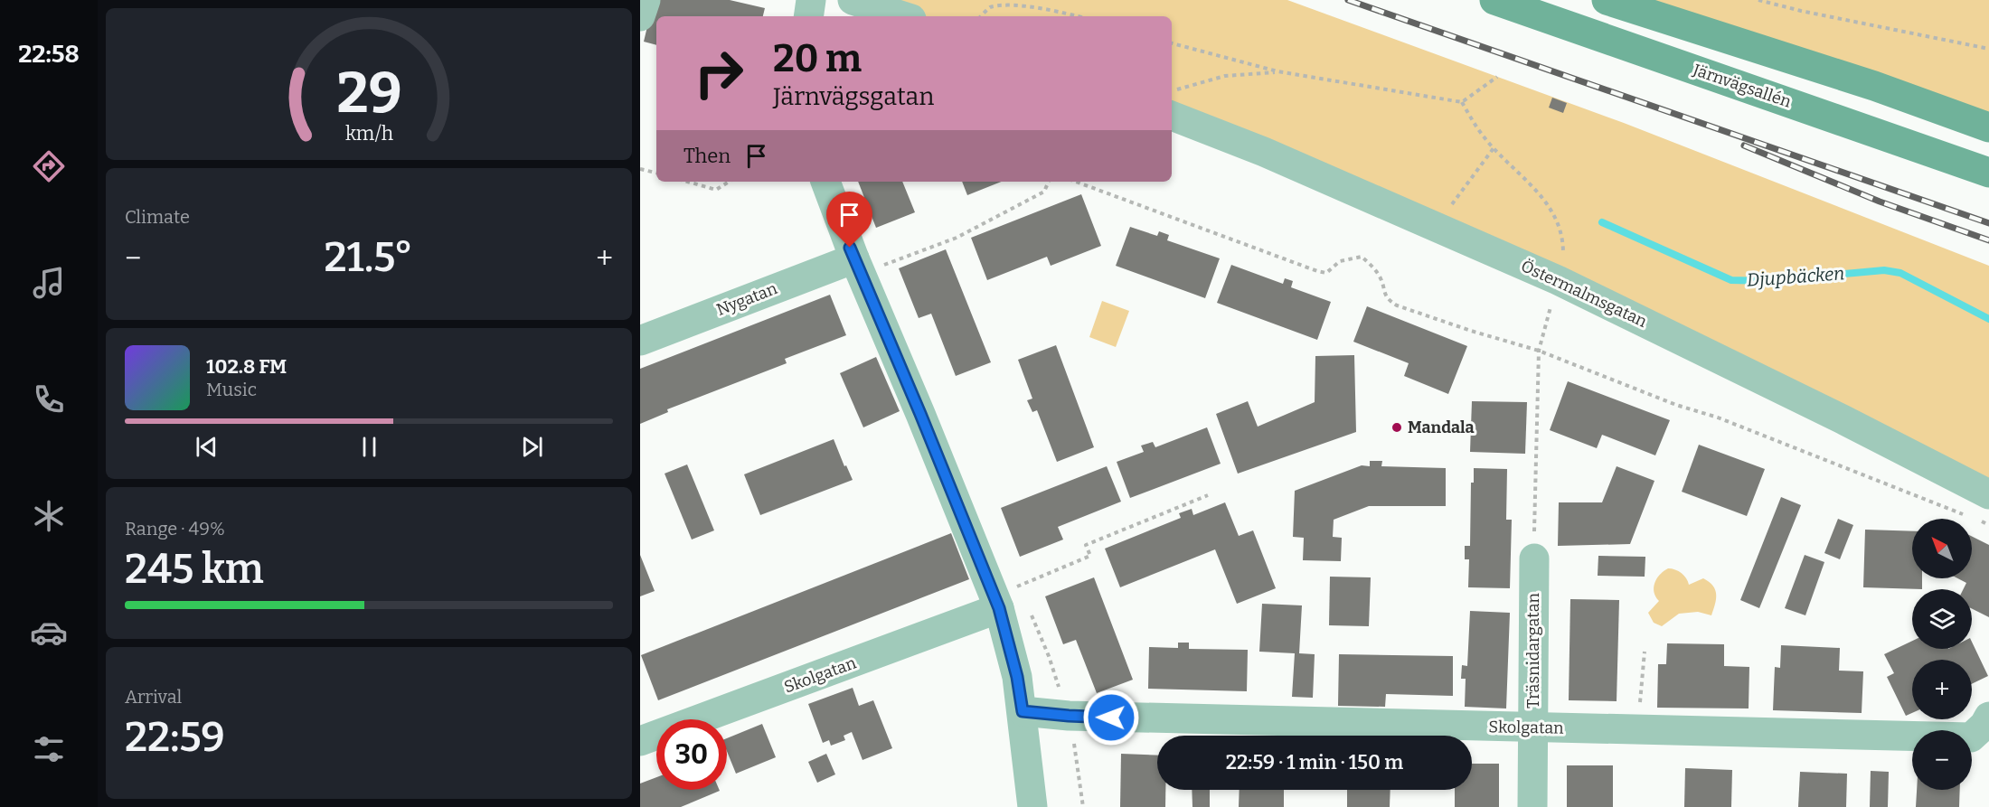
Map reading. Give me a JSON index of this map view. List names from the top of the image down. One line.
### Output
{"streets":{"main road":["Järnvägsallén"],"street":["Östermalmsgatan","Nygatan","Träsnidargatan","Skolgatan"]},"crossings":[["Träsnidargatan","Skolgatan"]],"water":["Djupbäcken"],"places":["Mandala"],"north":"top left","page":{"tabs":"22:58","turn":["20 m","Järnvägsgatan"],"then":"Then","tile":["Climate",["Range · 49%","245 km"],["Arrival","22:59"]],"heat":["−","21.5°","+"],"song":["102.8 FM","Music"],"map_buttons":["+","−"],"limit":"30","trip":"22:59 · 1 min · 150 m","gauge":["29","km/h"]}}
